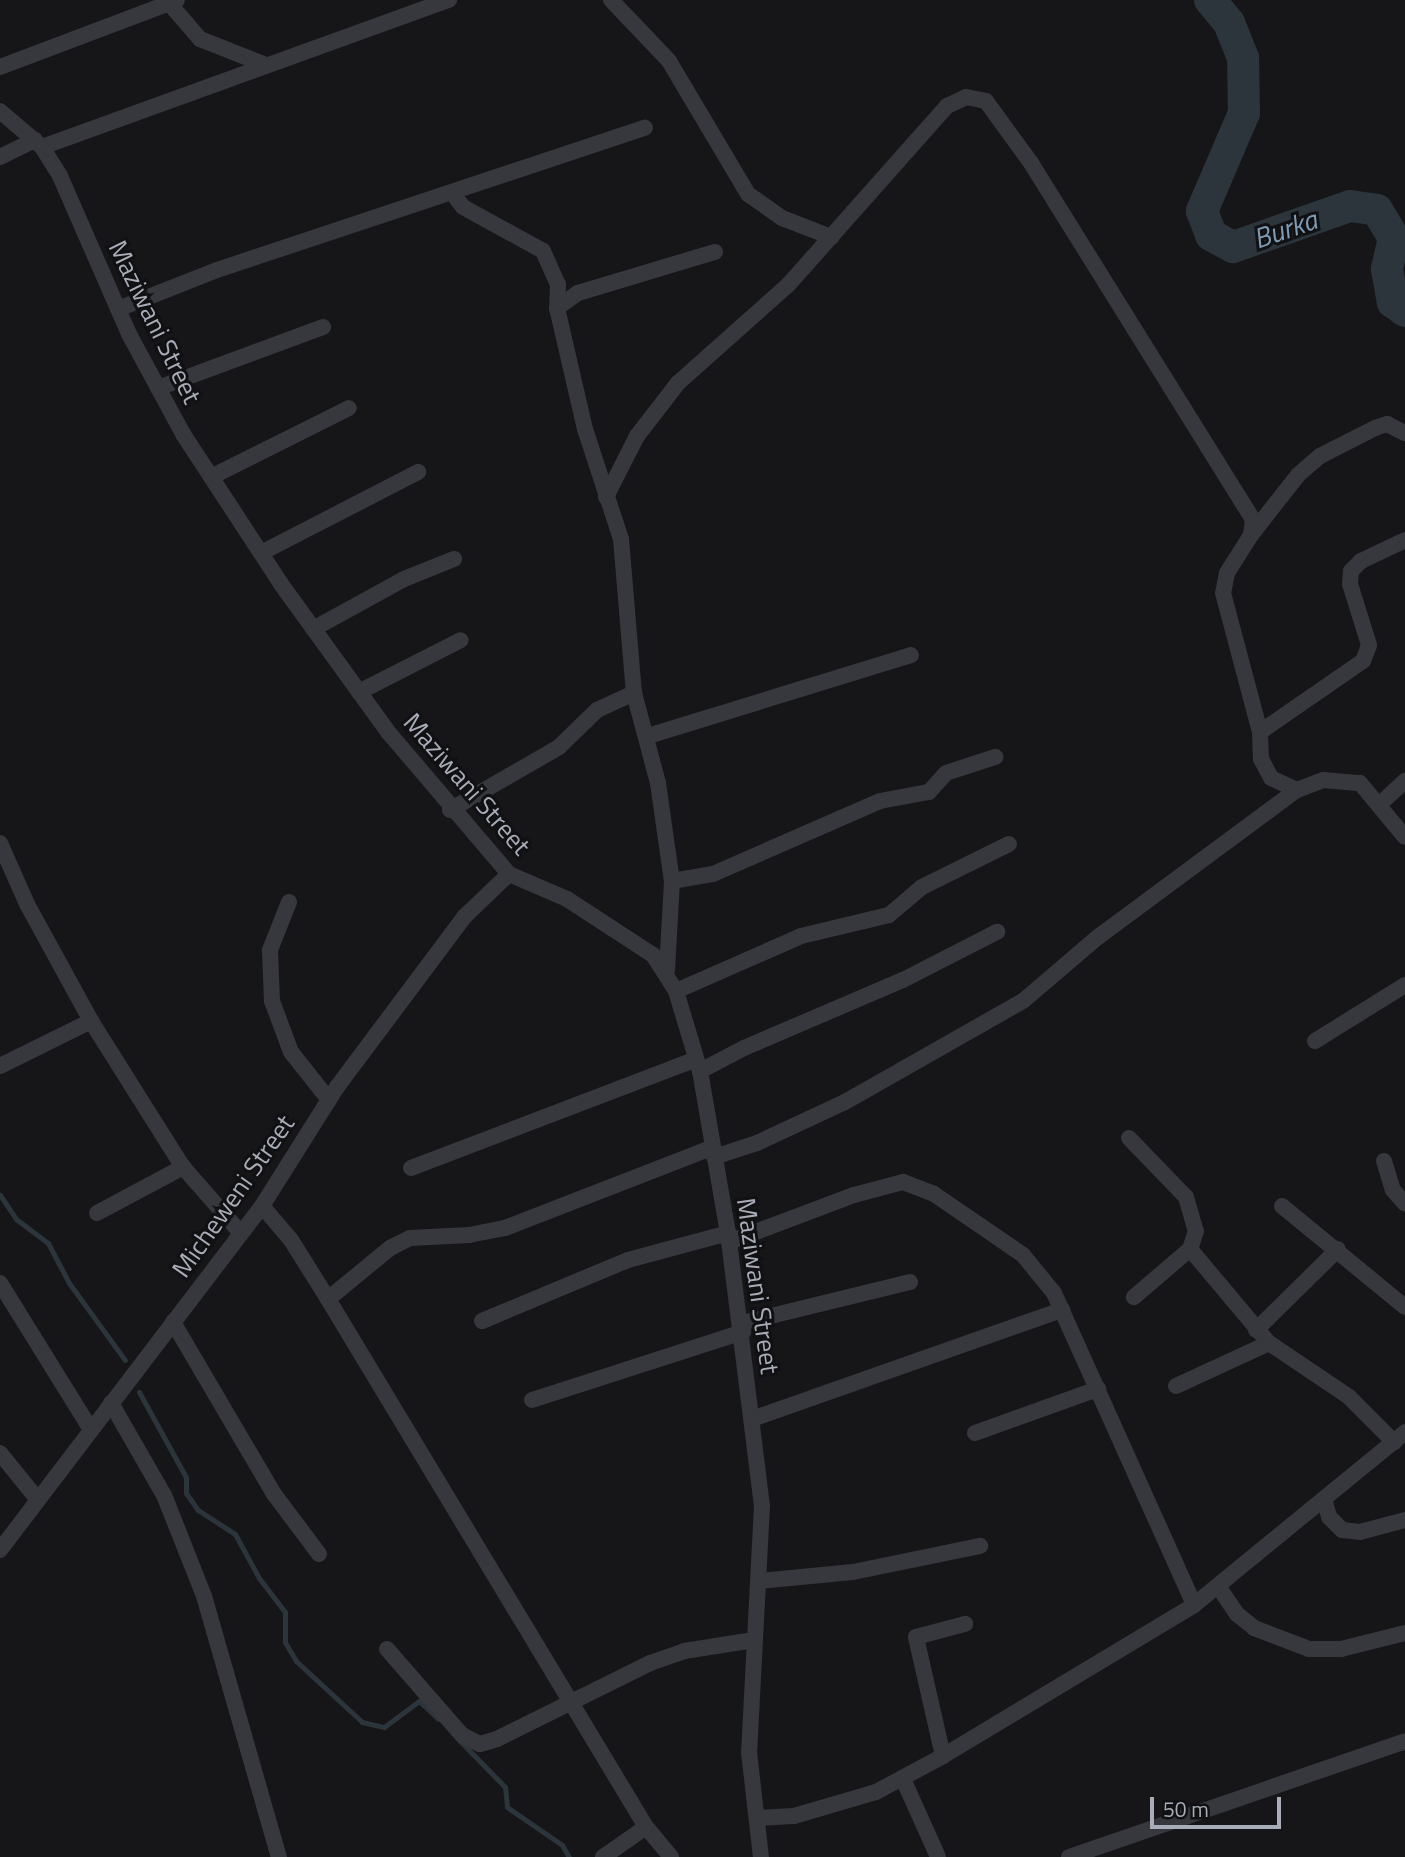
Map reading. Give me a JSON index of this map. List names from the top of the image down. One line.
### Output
{"streets":{"street":["Maziwani Street","Micheweni Street"]},"crossings":[["Maziwani Street","Micheweni Street"]],"water":["Burka"],"scale_bar":"50 m"}
